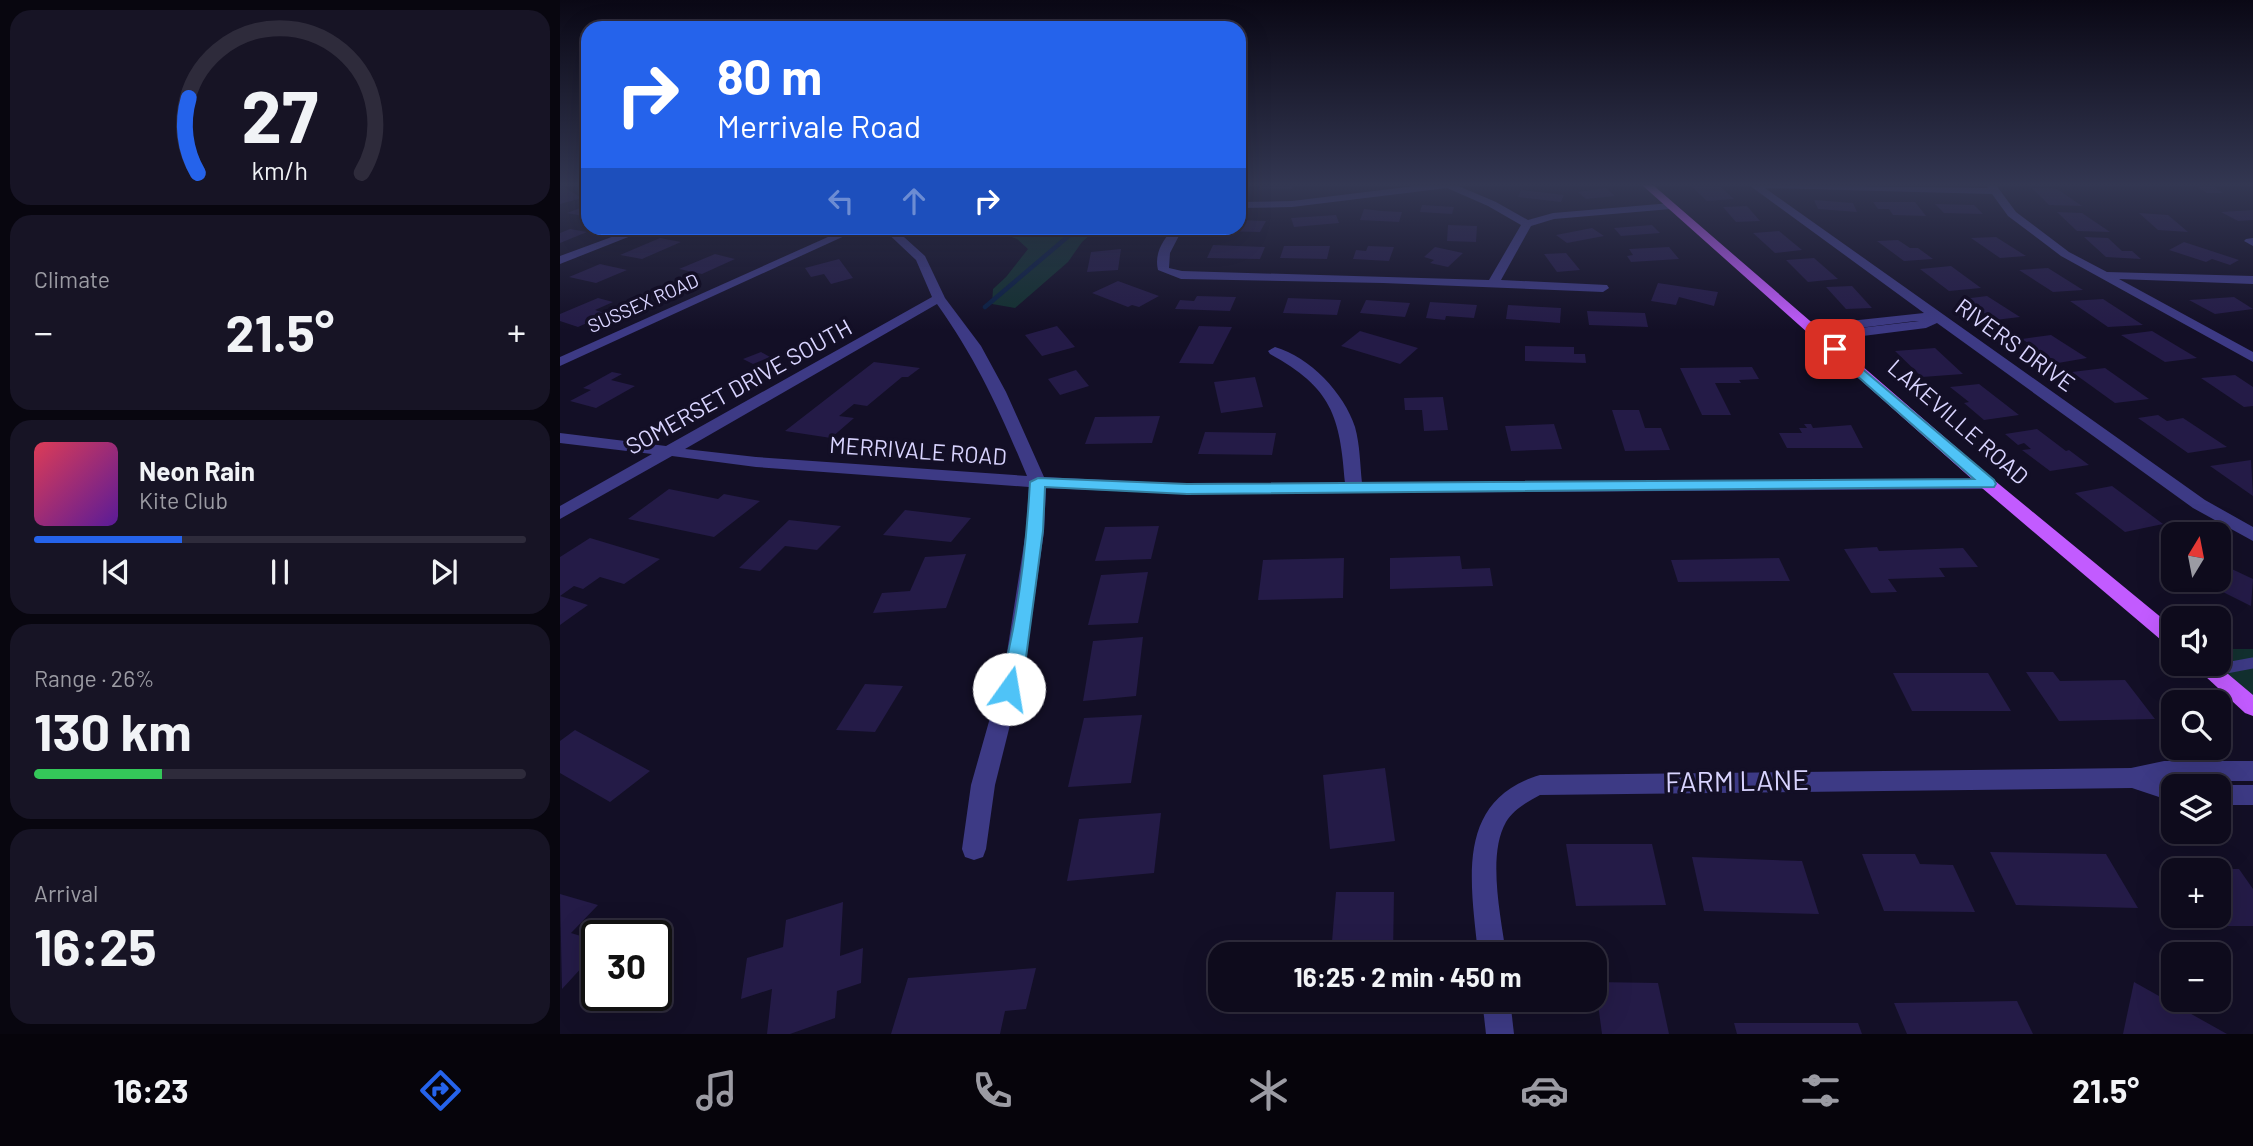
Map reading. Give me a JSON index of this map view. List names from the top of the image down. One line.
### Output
{"streets":{"main road":["LAKEVILLE ROAD"],"street":["SUSSEX ROAD","RIVERS DRIVE","SOMERSET DRIVE SOUTH","MERRIVALE ROAD","FARM LANE"]},"crossings":[["SOMERSET DRIVE SOUTH","MERRIVALE ROAD"],["LAKEVILLE ROAD","MERRIVALE ROAD"]],"north":"top","page":{"turn":["80 m","Merrivale Road"],"tile":["Climate",["Range · 26%","130 km"],["Arrival","16:25"]],"heat":["−","21.5°","+"],"song":["Neon Rain","Kite Club"],"map_buttons":["+","−"],"limit":"30","trip":"16:25 · 2 min · 450 m","tabs":["16:23","21.5°"],"gauge":["27","km/h"]}}
